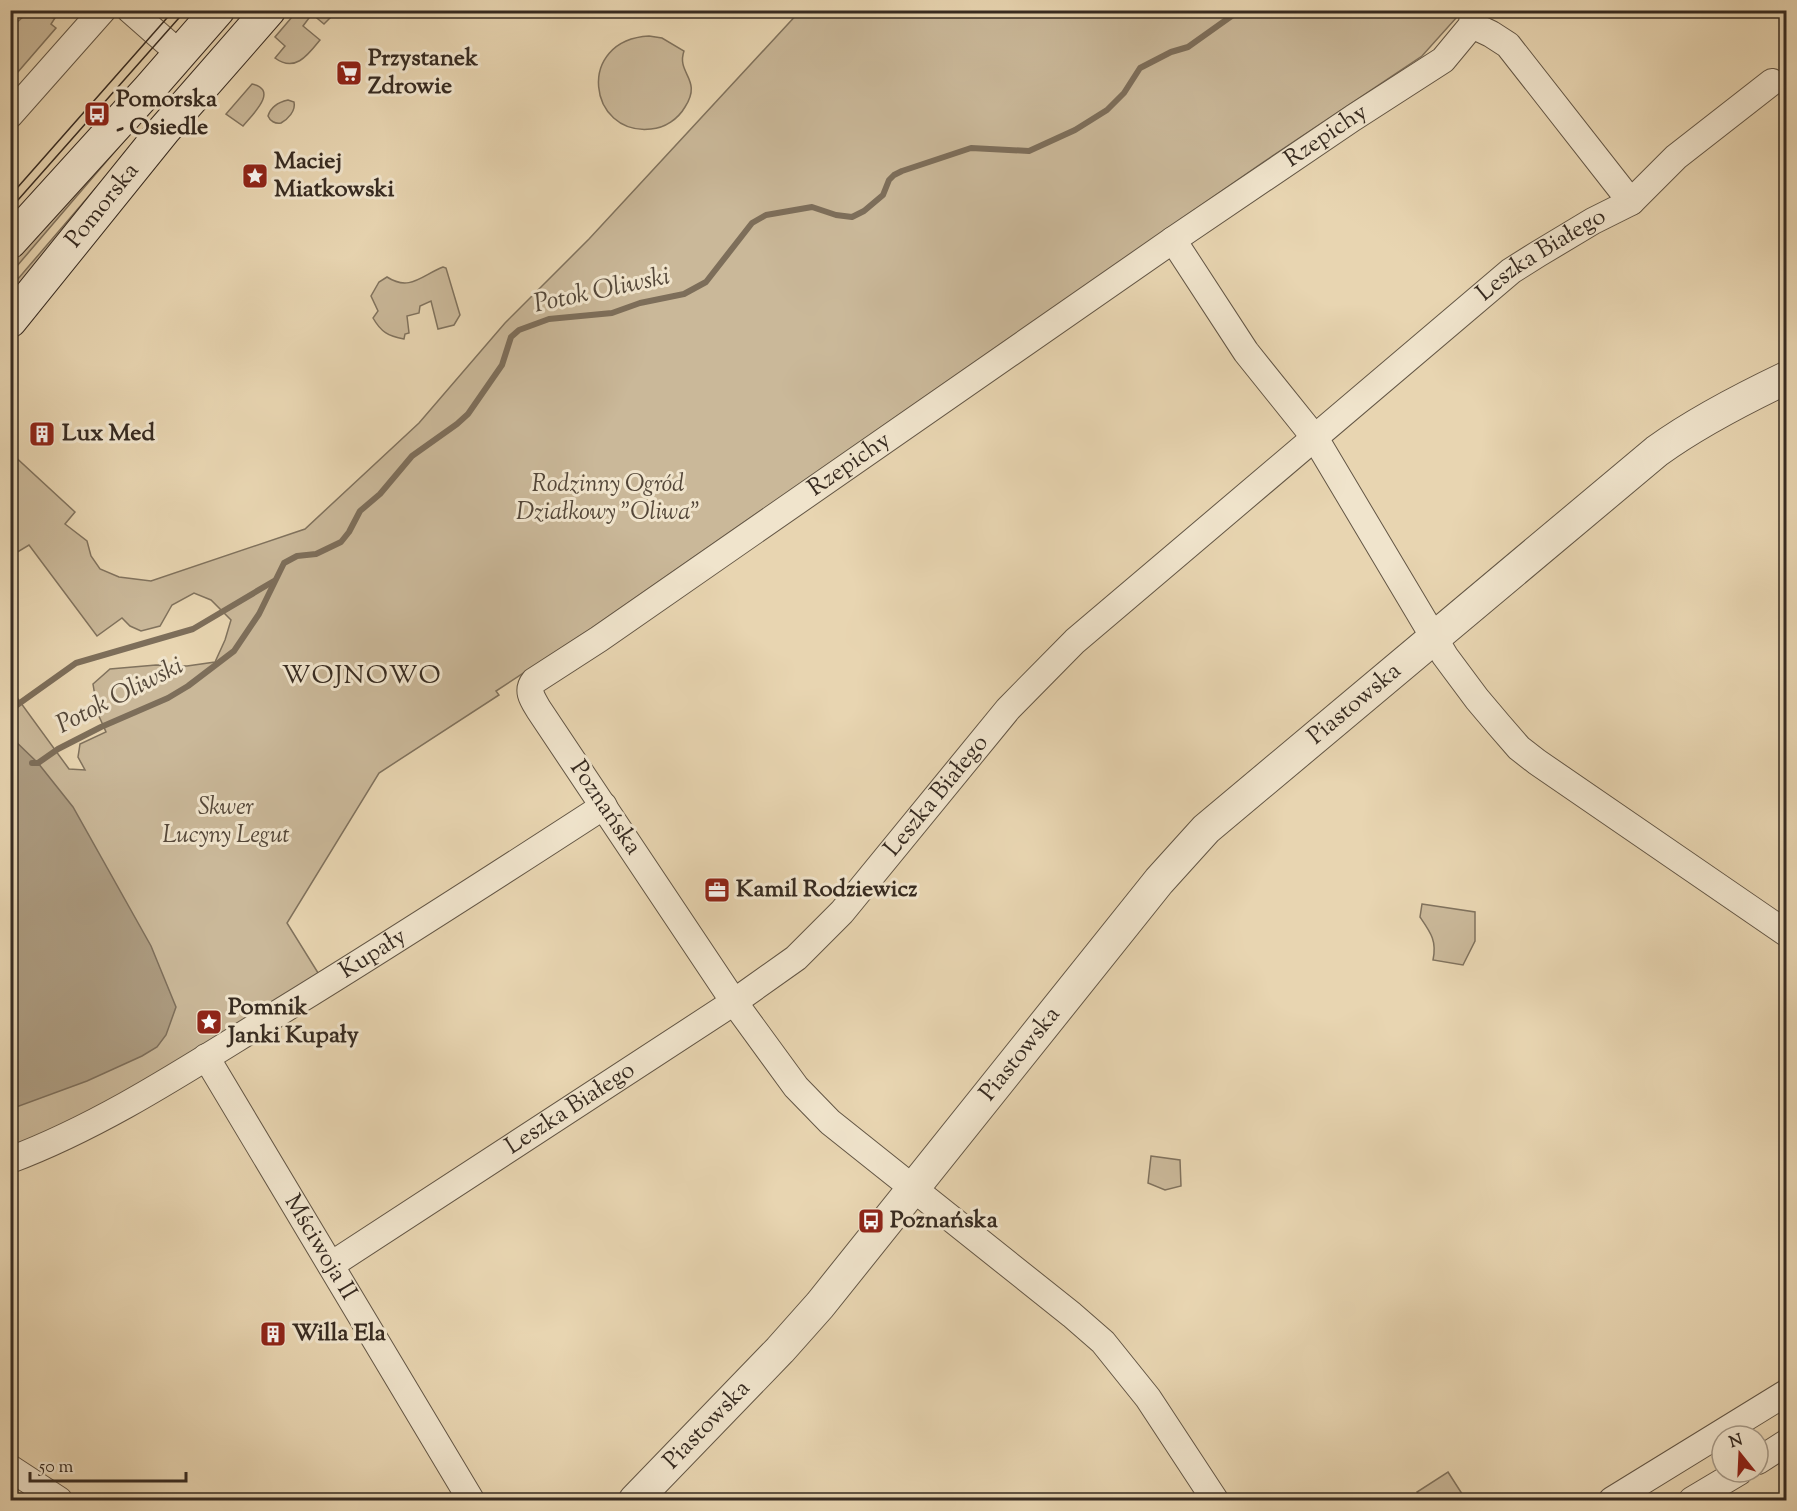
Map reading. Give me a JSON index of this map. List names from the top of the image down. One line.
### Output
{"streets":{"main road":["Pomorska"],"street":["Rzepichy","Leszka Białego","Piastowska","Poznańska","Kupały","Mściwoja II"]},"crossings":[["Rzepichy","Leszka Białego"],["Rzepichy","Poznańska"],["Leszka Białego","Poznańska"],["Leszka Białego","Mściwoja II"],["Piastowska","Poznańska"],["Poznańska","Kupały"],["Kupały","Mściwoja II"]],"districts":["WOJNOWO"],"water":["Potok Oliwski"],"parks":["Rodzinny Ogród Działkowy \"Oliwa\"","Skwer Lucyny Legut"],"places":{"supermarket":["Przystanek Zdrowie"],"bus stop":["Pomorska - Osiedle","Poznańska"],"place":["Maciej Miatkowski","Pomnik Janki Kupały"],"building":["Lux Med","Willa Ela"],"office":["Kamil Rodziewicz"]},"scale_bar":"50 m","north":"top"}
